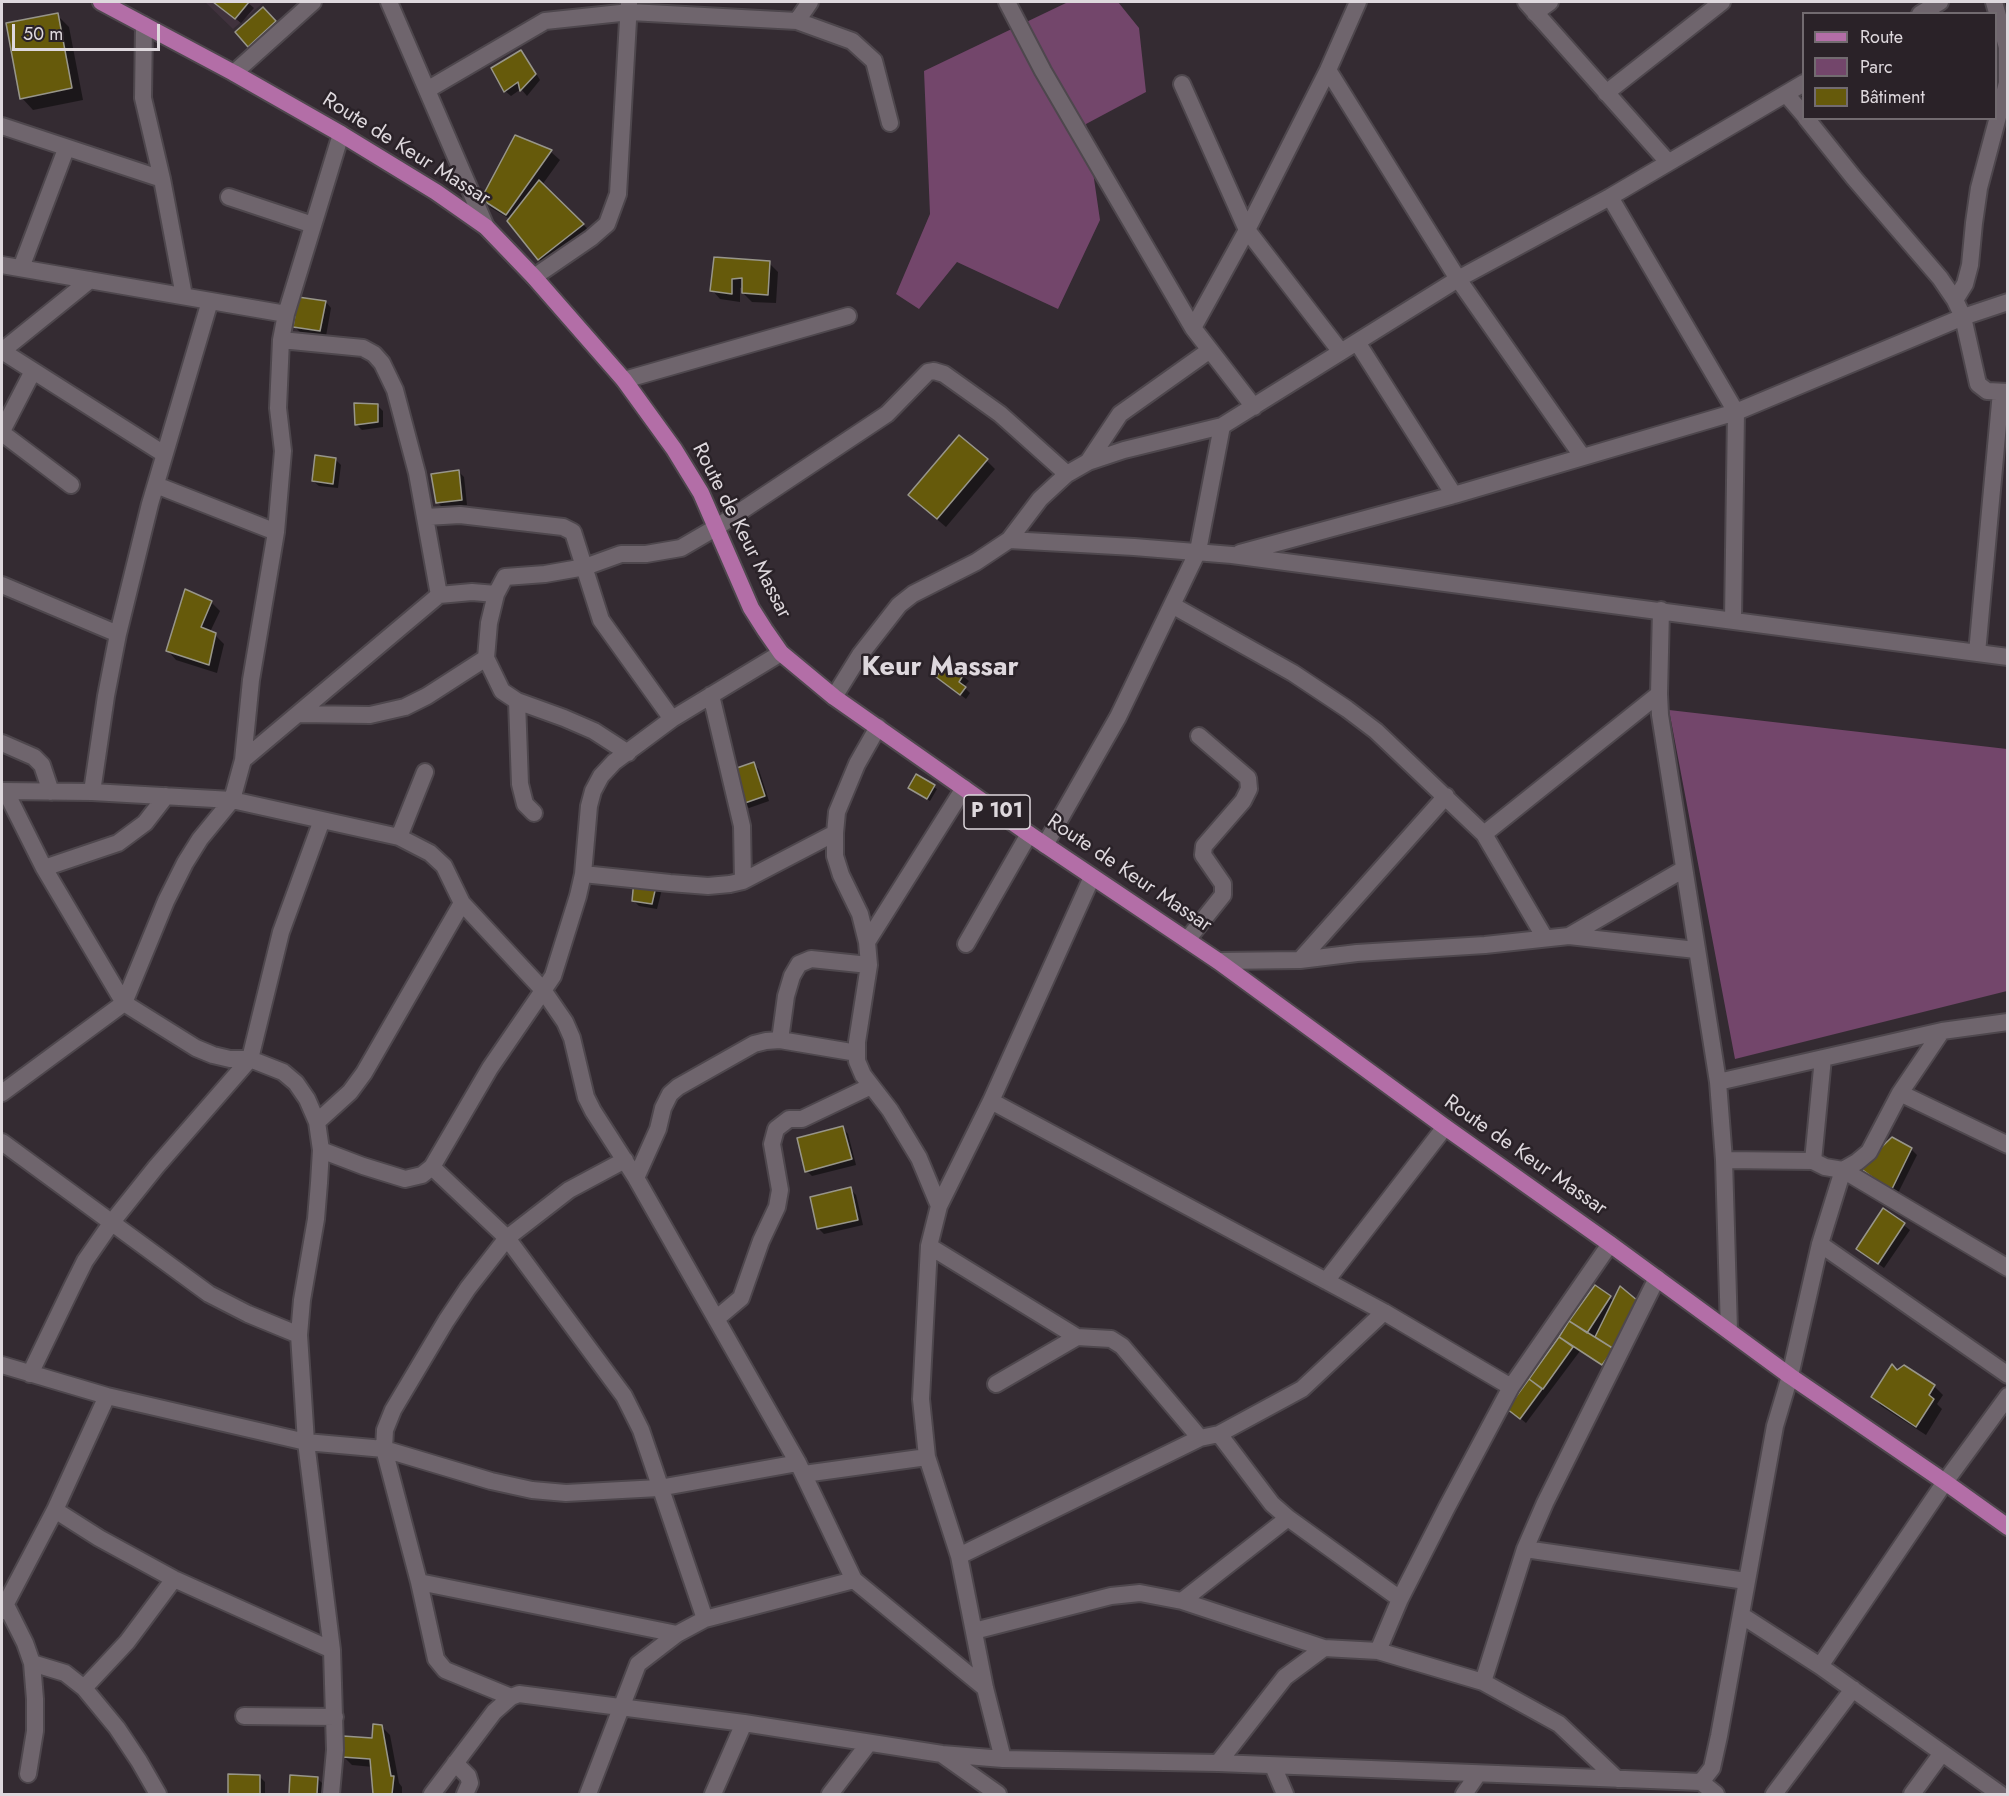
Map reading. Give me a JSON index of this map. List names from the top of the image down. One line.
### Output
{"streets":{"main road":["Route de Keur Massar","P 101"]},"districts":["Keur Massar"],"legend":["Route","Parc","Bâtiment"],"scale_bar":"50 m"}
